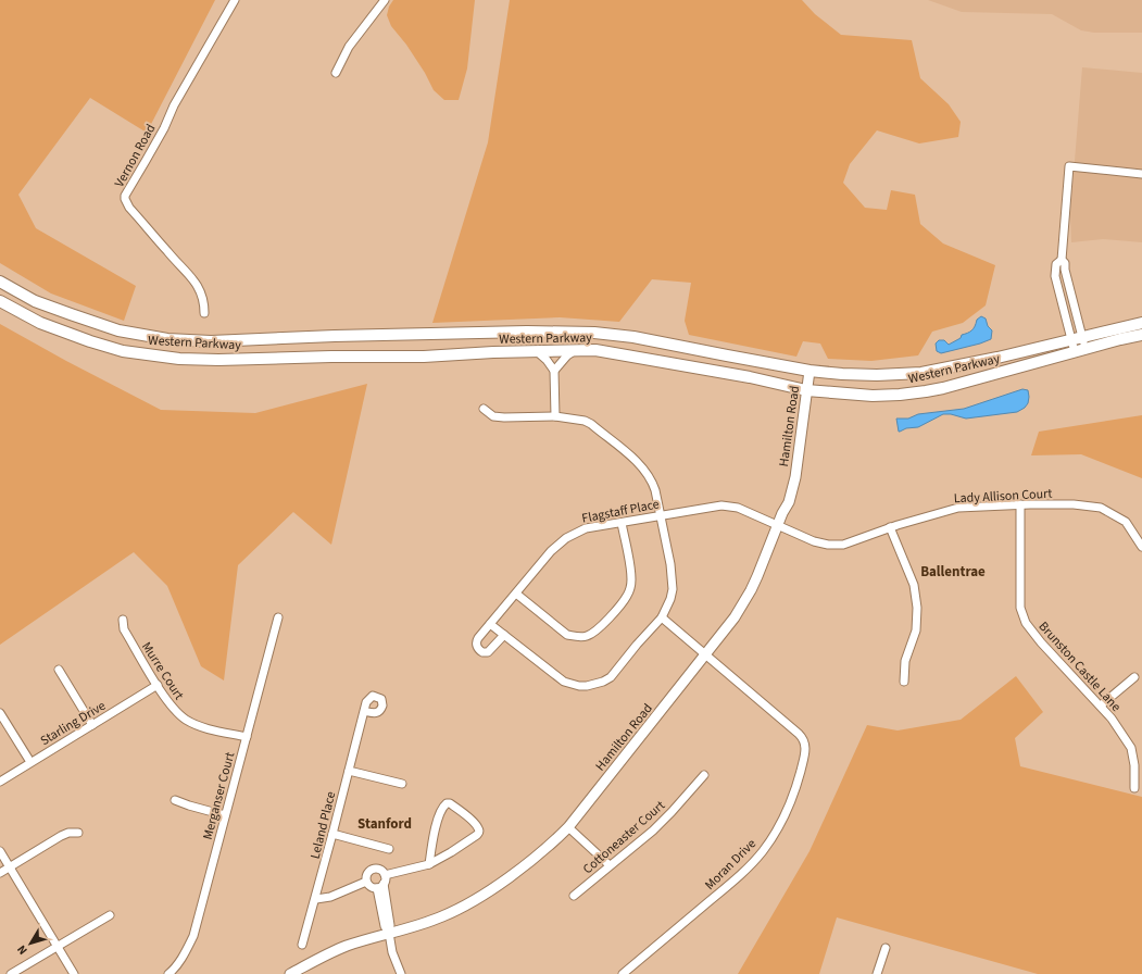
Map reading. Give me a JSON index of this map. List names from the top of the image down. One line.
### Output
{"streets":{"main road":["Western Parkway"],"street":["Vernon Road","Hamilton Road","Lady Allison Court","Flagstaff Place","Brunston Castle Lane","Murre Court","Starling Drive","Merganser Court","Leland Place","Cottoneaster Court","Moran Drive"]},"crossings":[["Western Parkway","Hamilton Road"],["Hamilton Road","Lady Allison Court"],["Hamilton Road","Flagstaff Place"],["Hamilton Road","Moran Drive"],["Lady Allison Court","Flagstaff Place"],["Lady Allison Court","Brunston Castle Lane"],["Murre Court","Starling Drive"],["Murre Court","Merganser Court"]],"districts":["Ballentrae","Stanford"],"north":"bottom left"}
